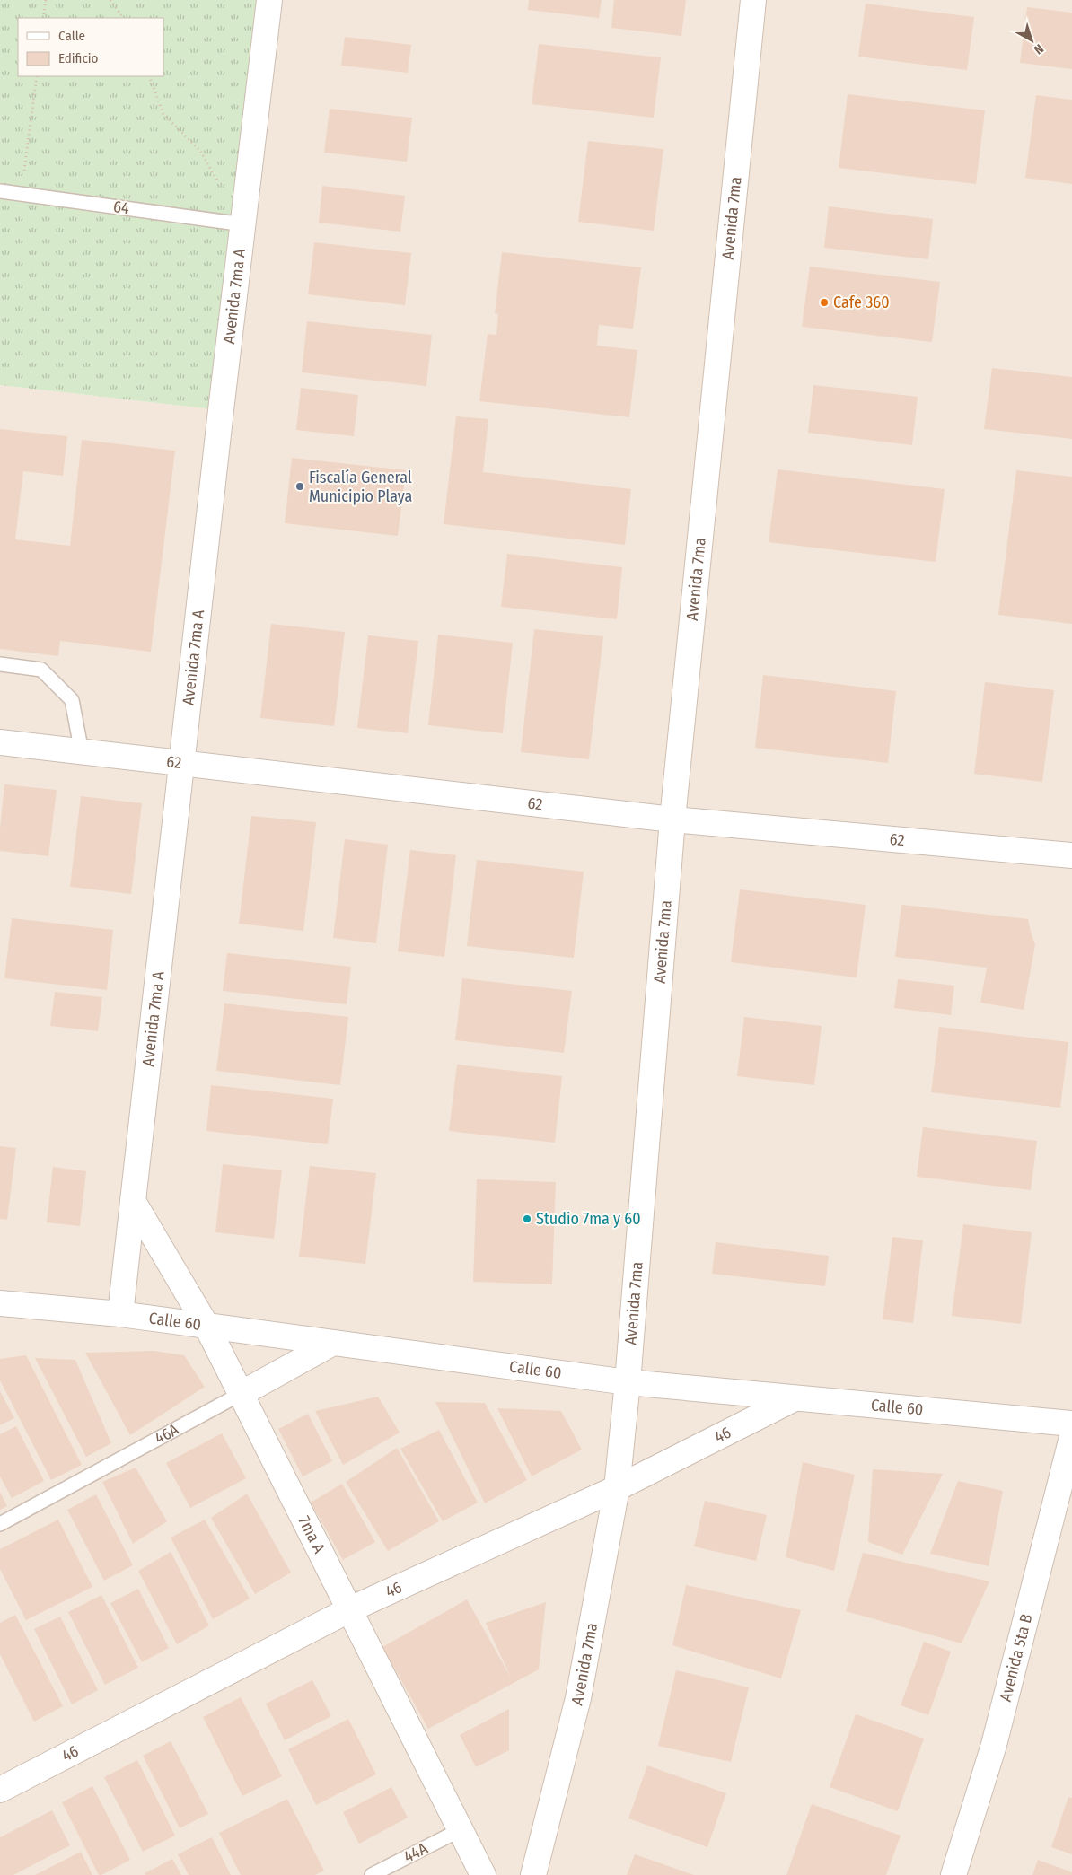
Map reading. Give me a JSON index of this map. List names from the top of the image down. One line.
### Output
{"streets":{"street":["Avenida 7ma","Avenida 7ma A","62","Calle 60","46A","46","7ma A","Avenida 5ta B"],"lane":["64","44A"]},"crossings":[["64","Avenida 7ma A"],["Avenida 7ma","62"],["Avenida 7ma","Calle 60"],["Avenida 7ma","46"],["Avenida 7ma A","62"],["Avenida 7ma A","Calle 60"],["Avenida 7ma A","7ma A"],["Calle 60","46A"],["Calle 60","46"],["Calle 60","7ma A"],["46A","7ma A"],["46","7ma A"],["7ma A","44A"]],"places":["Cafe 360","Fiscalía General Municipio Playa","Studio 7ma y 60"],"legend":["Calle","Edificio"],"north":"bottom right"}
